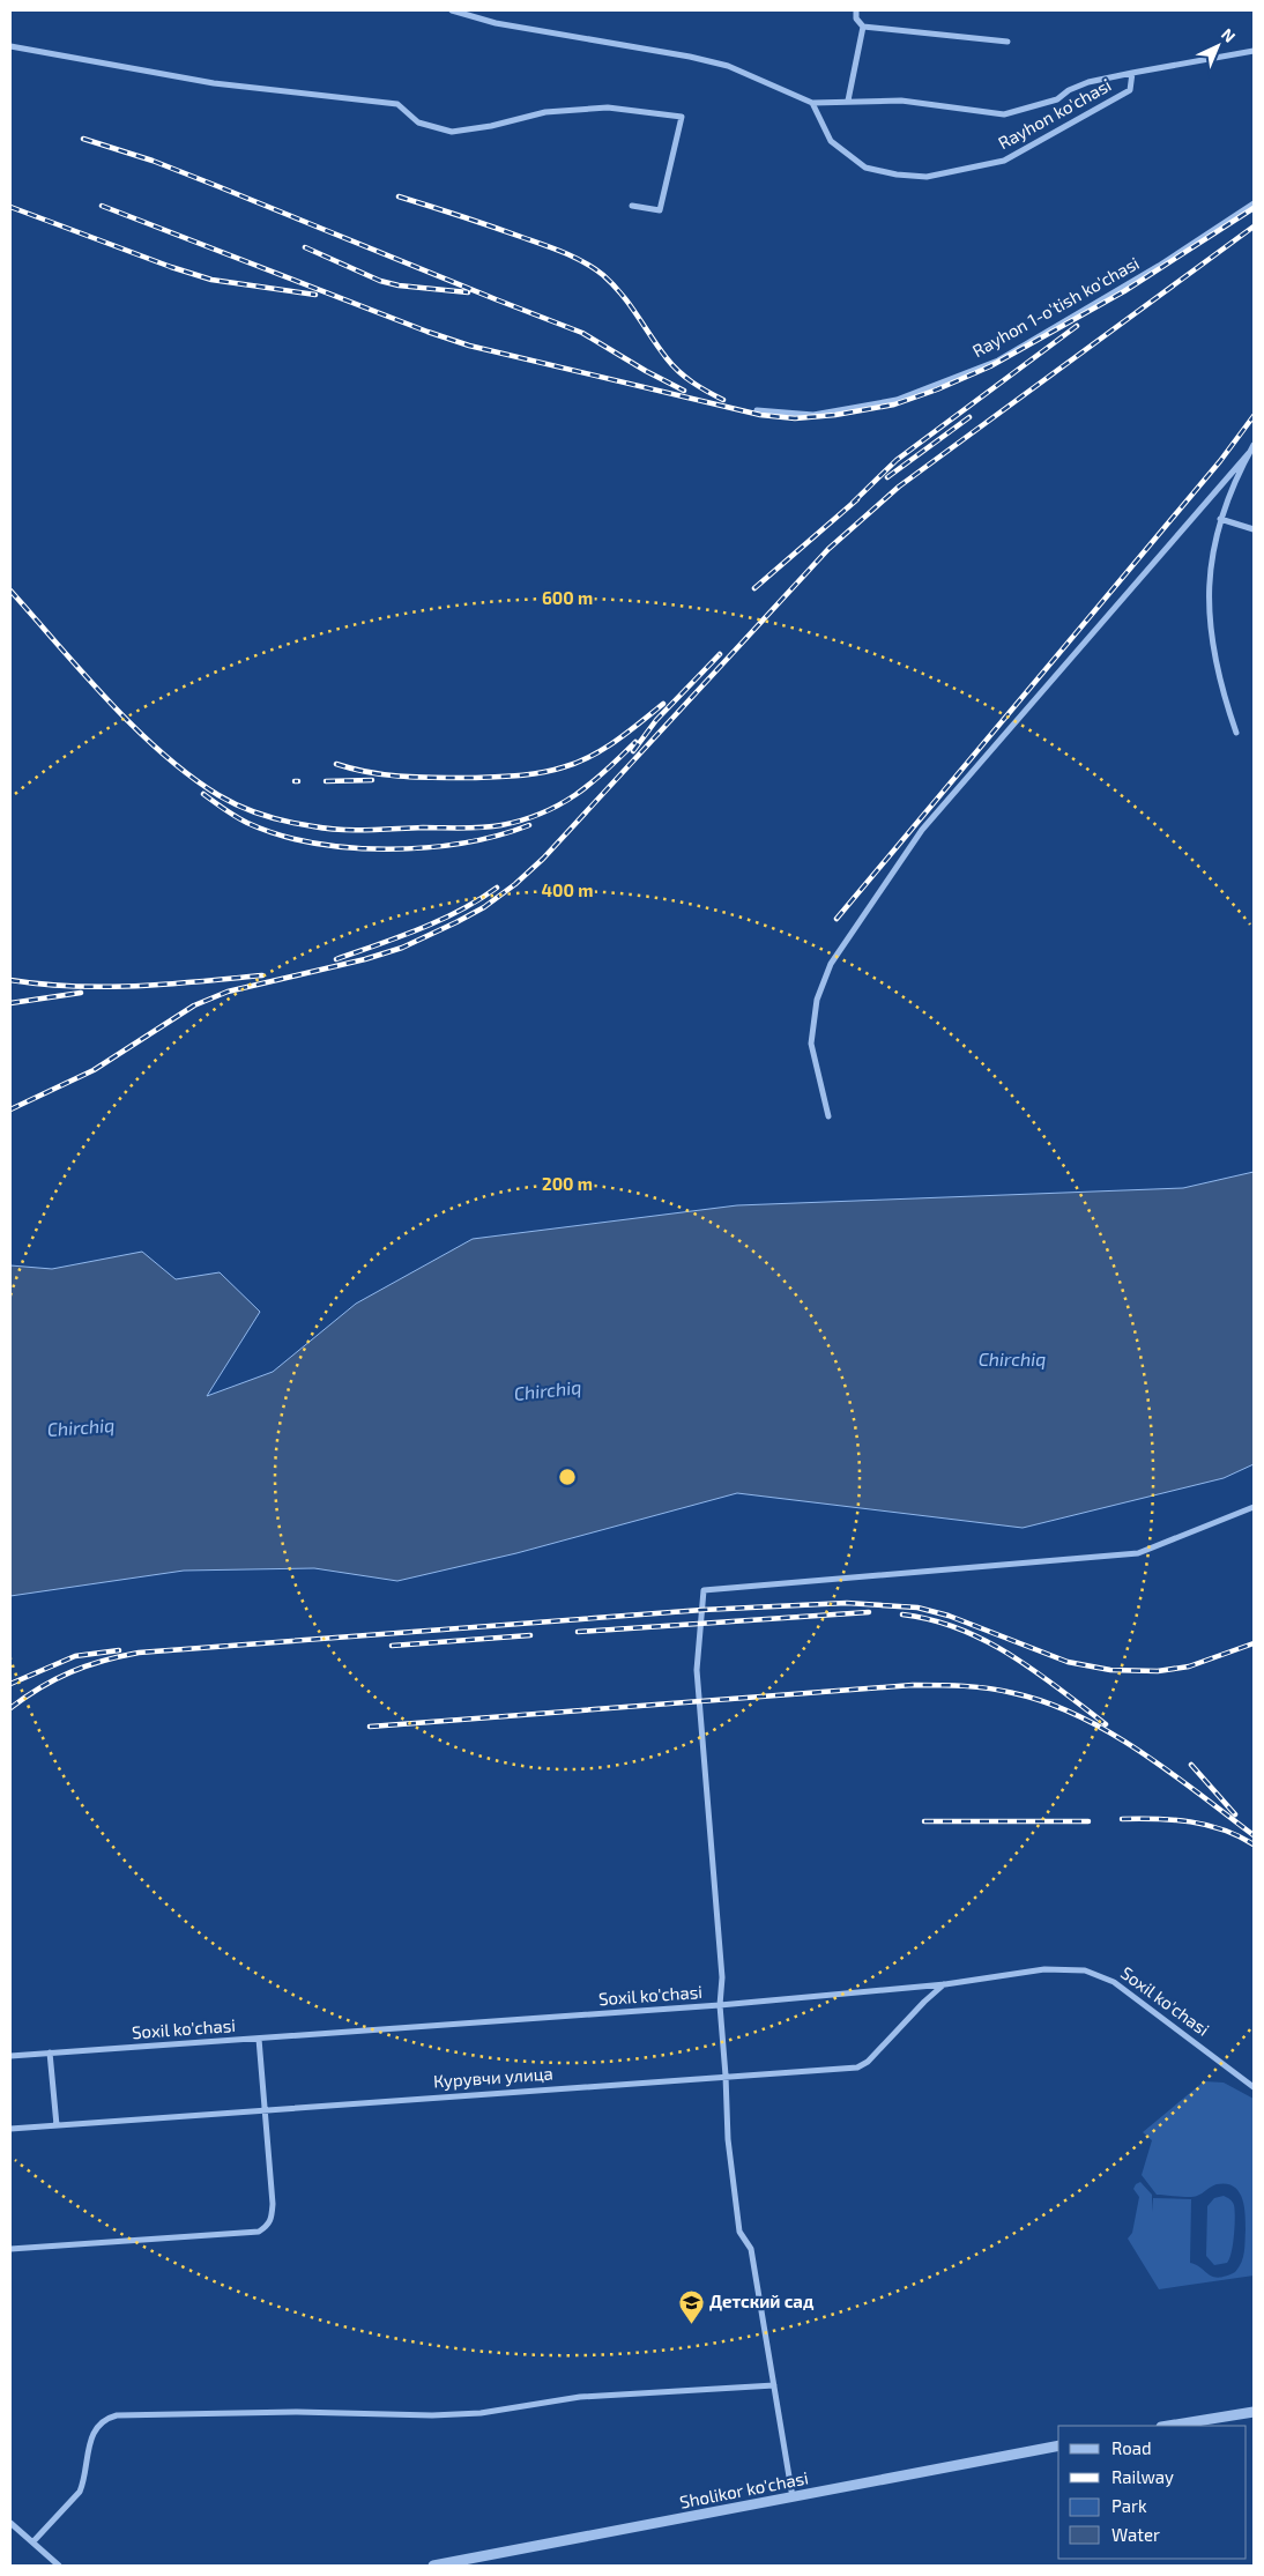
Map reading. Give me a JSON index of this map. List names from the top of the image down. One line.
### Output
{"streets":{"street":["Rayhon ko'chasi","Rayhon 1-o'tish ko'chasi","Soxil ko'chasi","Курувчи улица","Sholikor ko'chasi"]},"crossings":[["Soxil ko'chasi","Курувчи улица"]],"water":["Chirchiq"],"places":{"school or university":["Детский сад"]},"legend":["Road","Railway","Park","Water"],"north":"top right","rings":["600 m","400 m","200 m"]}
